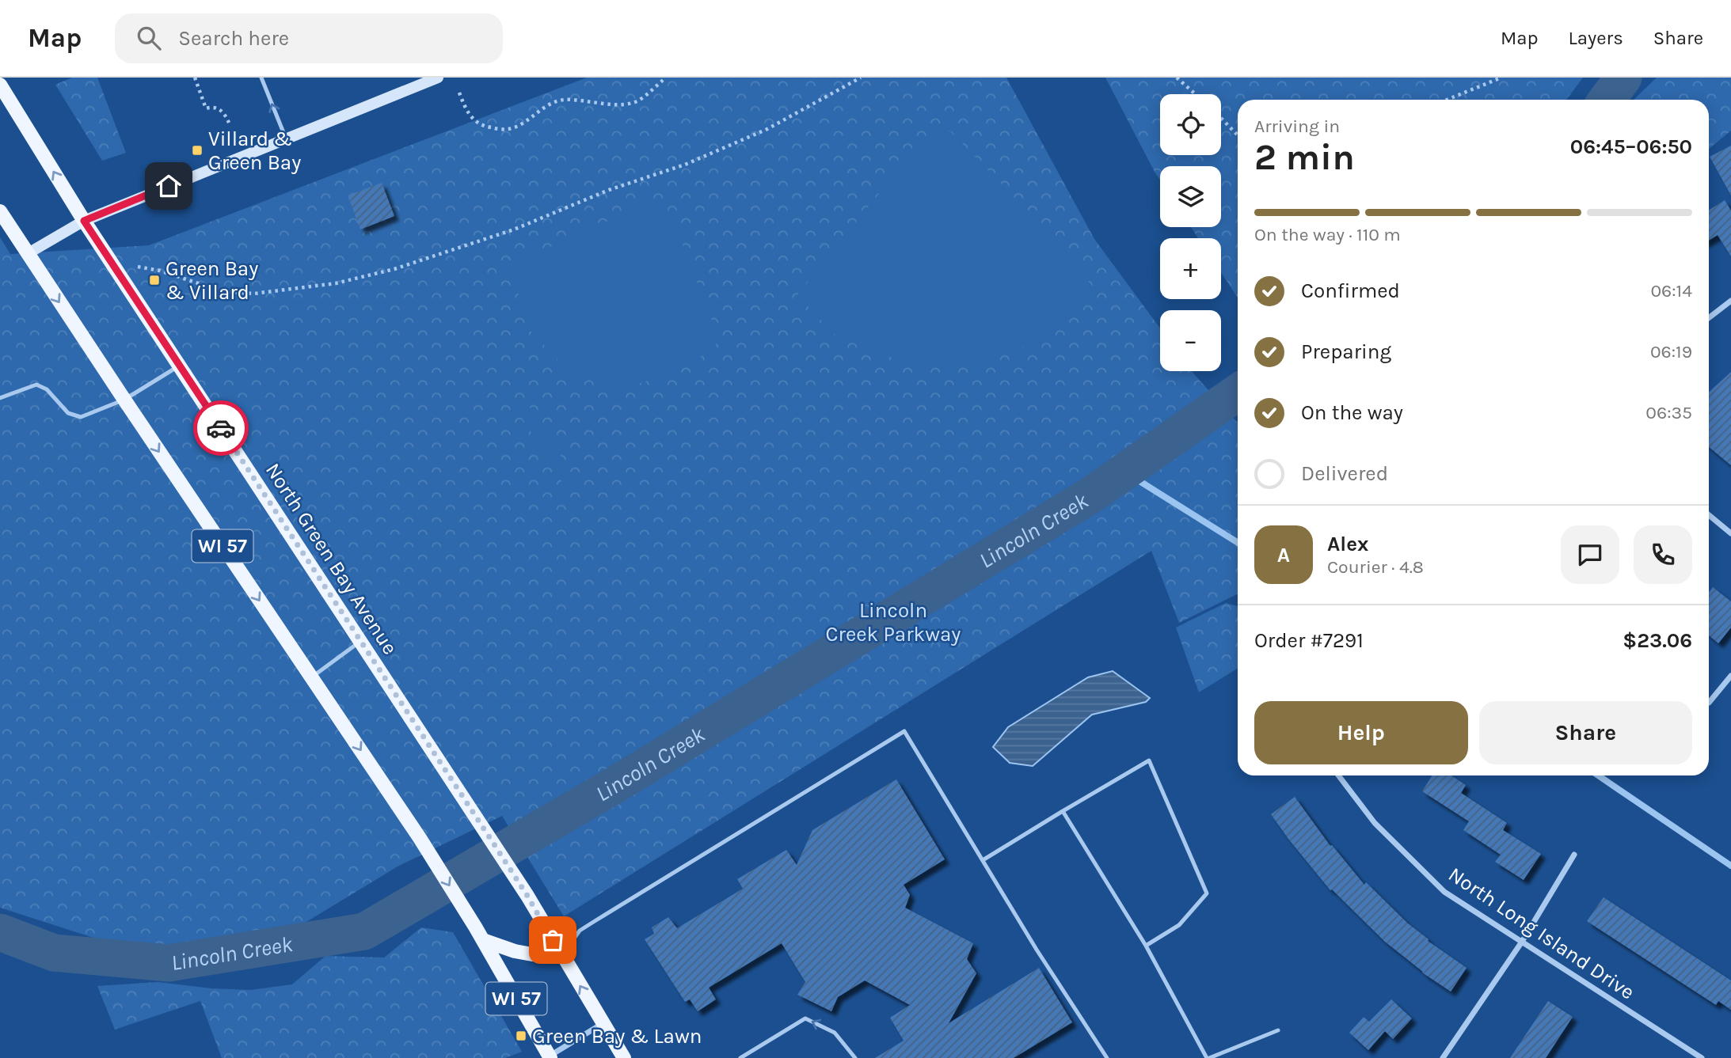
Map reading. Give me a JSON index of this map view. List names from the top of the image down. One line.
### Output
{"streets":{"main road":["WI 57","North Green Bay Avenue"],"street":["North Long Island Drive"]},"water":["Lincoln Creek"],"parks":["Lincoln Creek Parkway"],"places":{"transit":["Villard & Green Bay","Green Bay & Villard","Green Bay & Lawn"]},"page":{"header":"Map","search":"Search here","nav":["Map","Layers","Share"],"map_buttons":["+","−"],"heading":["2 min","Arriving in","06:45–06:50"],"panel":["Alex","Courier · 4.8","Order #7291","$23.06"],"bar":"On the way · 110 m","list":[["Confirmed","06:14"],["Preparing","06:19"],["On the way","06:35"],"Delivered"],"round":"A","buttons":["Help","Share"]}}
